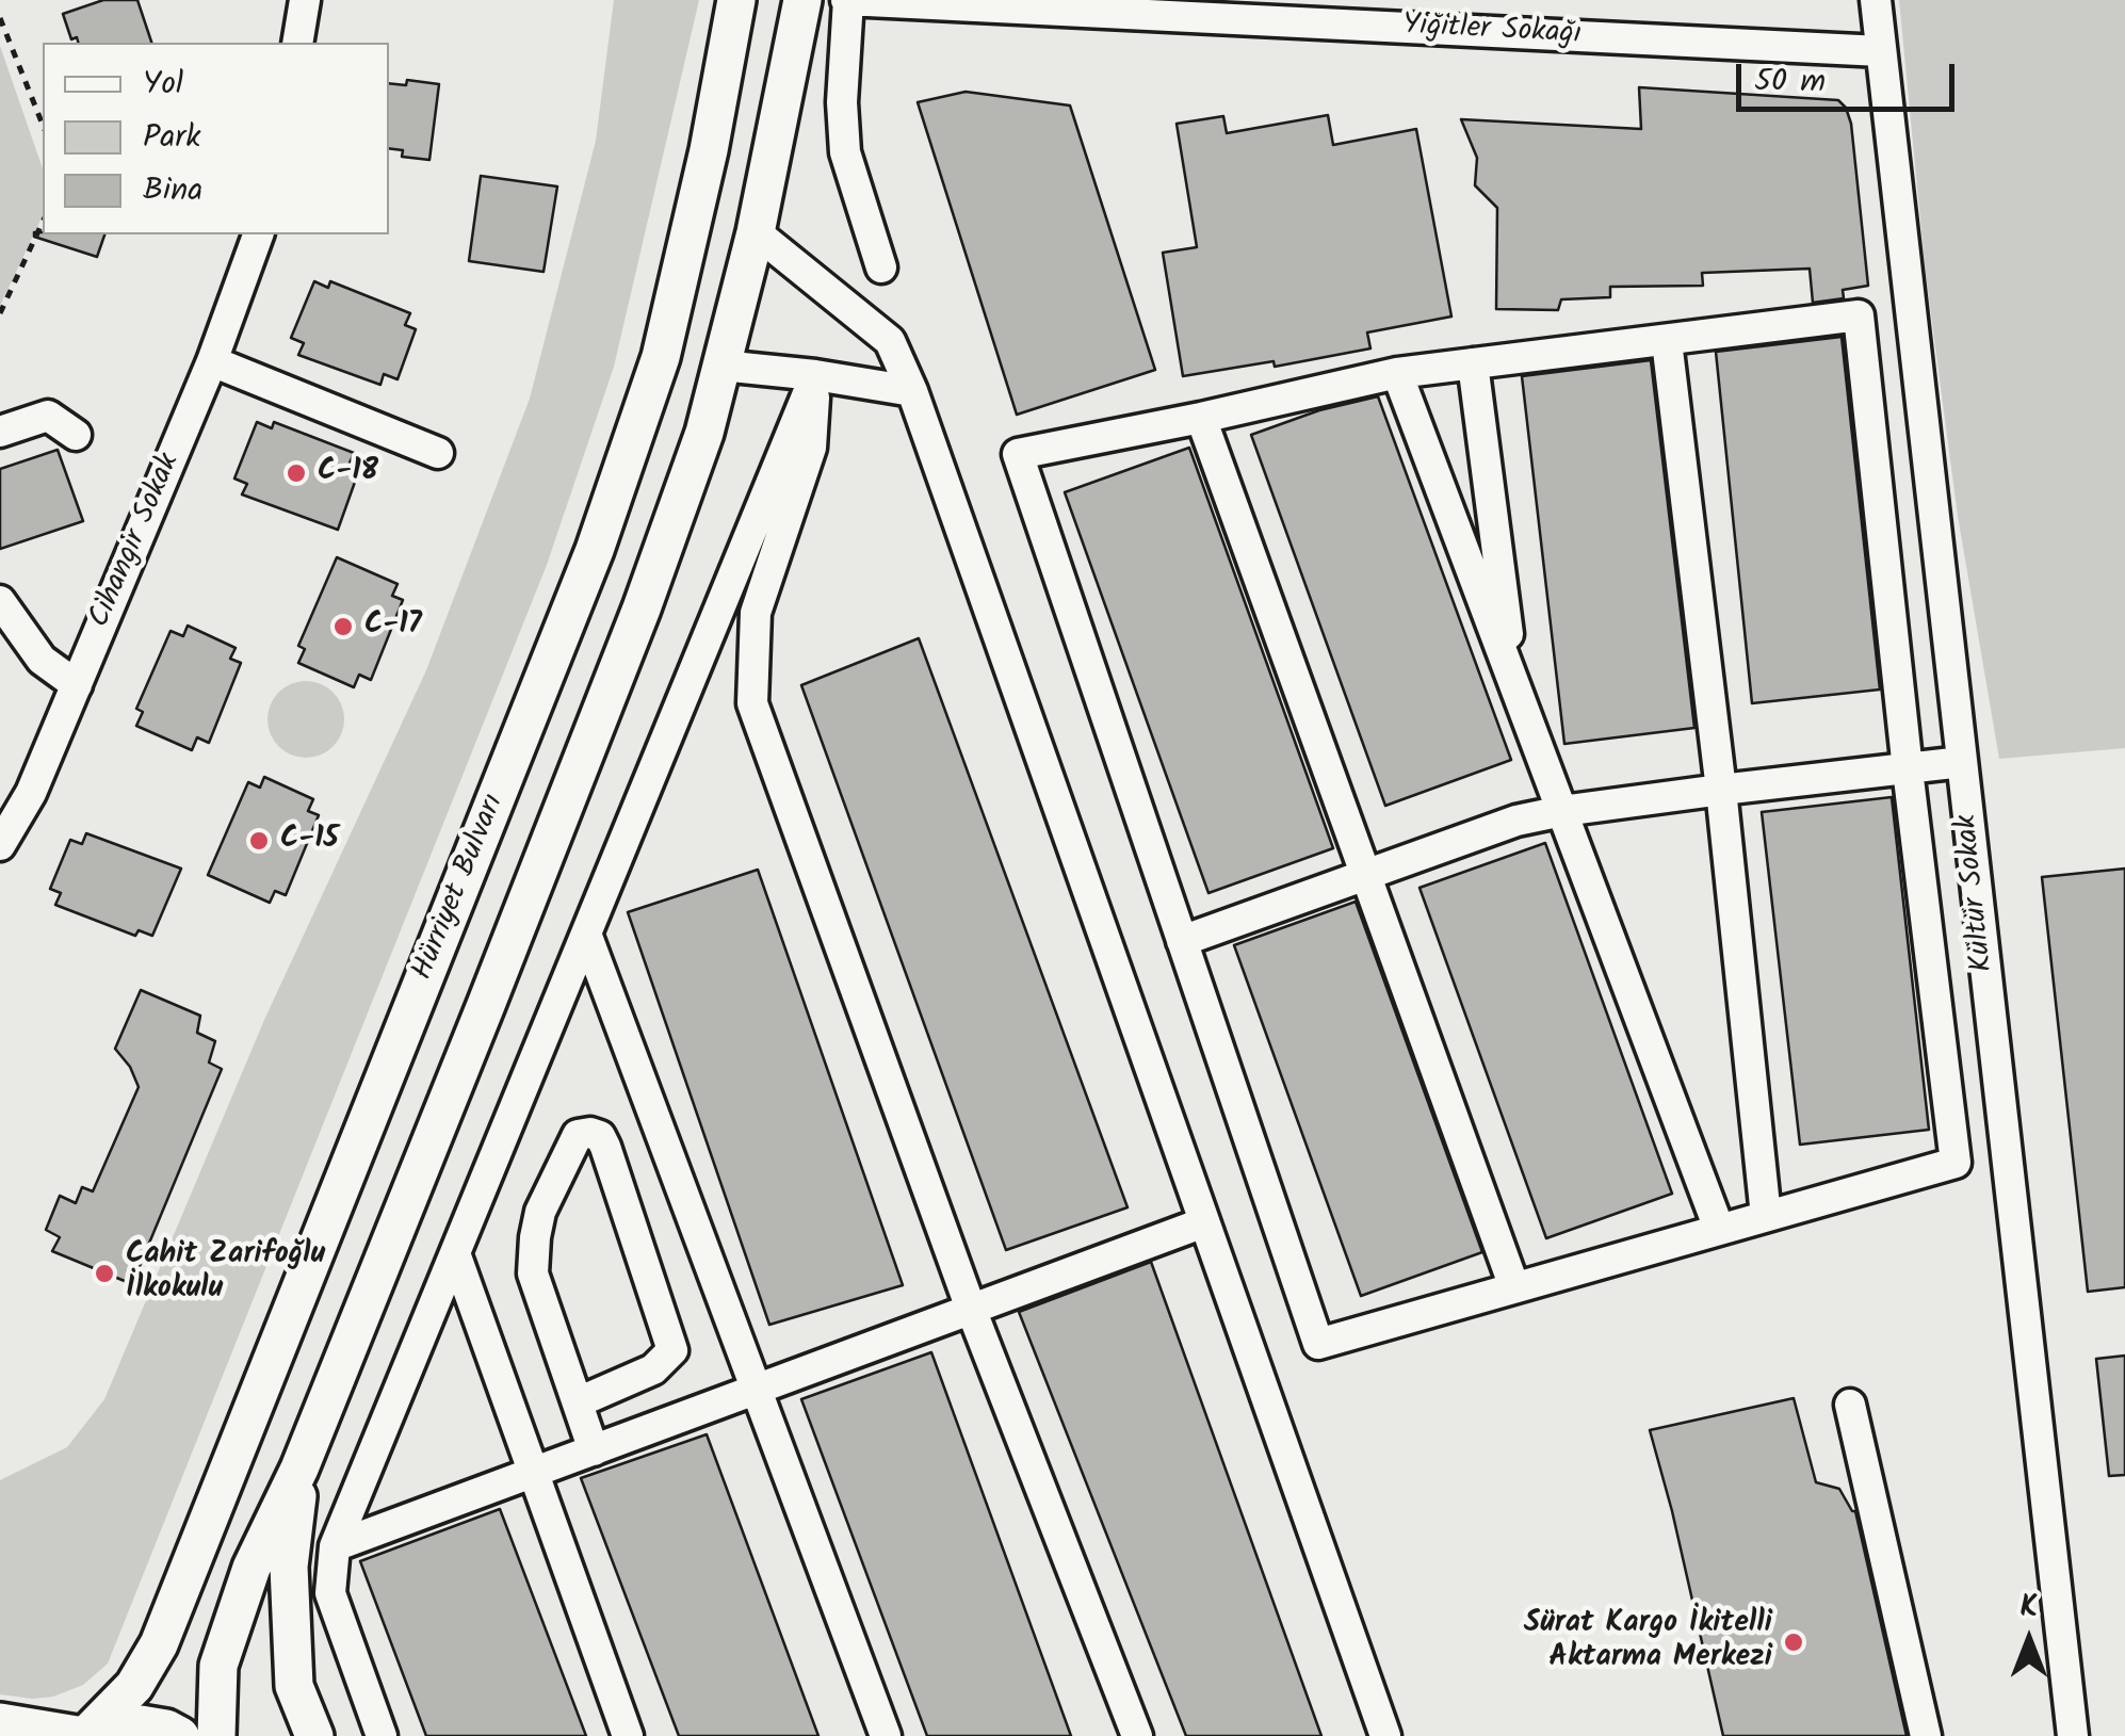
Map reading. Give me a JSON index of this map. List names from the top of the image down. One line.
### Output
{"streets":{"main road":["Hürriyet Bulvarı"],"street":["Yiğitler Sokağı","Cihangir Sokak","Kültür Sokak"]},"crossings":[["Yiğitler Sokağı","Kültür Sokak"]],"places":["C-18","C-17","C-15","Cahit Zarifoğlu İlkokulu","Sürat Kargo İkitelli Aktarma Merkezi"],"legend":["Yol","Park","Bina"],"scale_bar":"50 m","north":"top"}
